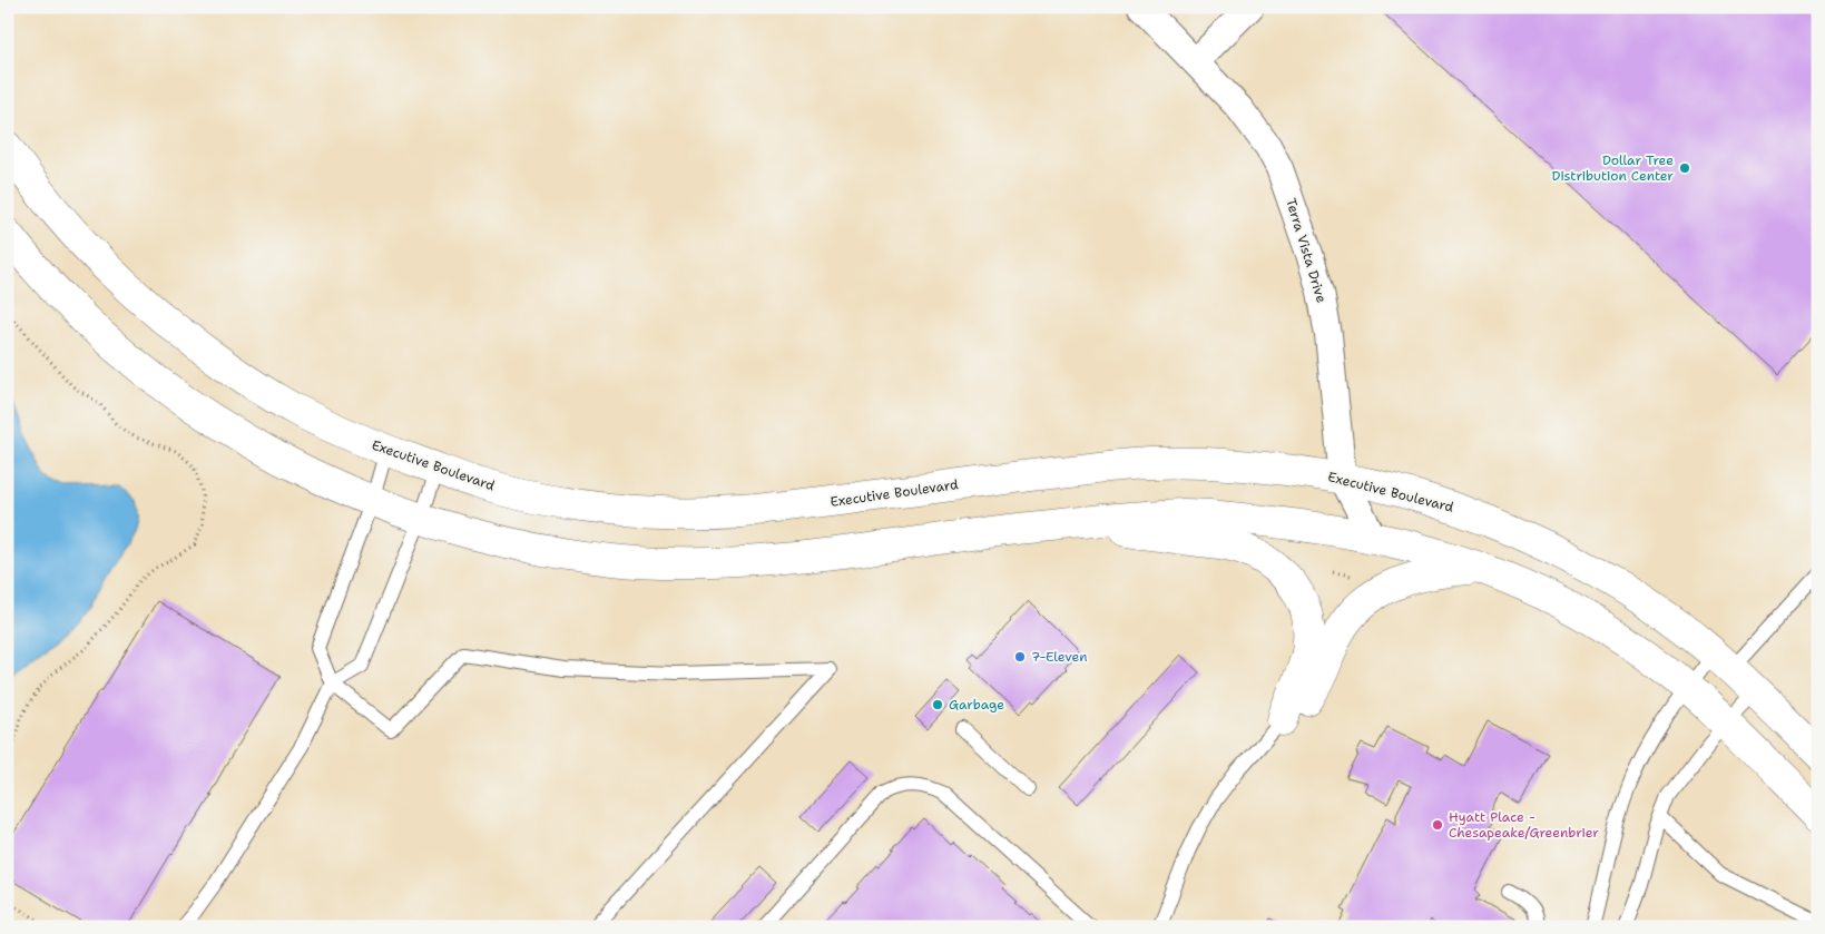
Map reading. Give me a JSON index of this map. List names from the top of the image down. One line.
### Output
{"streets":{"street":["Terra Vista Drive","Executive Boulevard"]},"crossings":[["Terra Vista Drive","Executive Boulevard"]],"places":["Dollar Tree Distribution Center","7-Eleven","Garbage","Hyatt Place - Chesapeake/Greenbrier"]}
